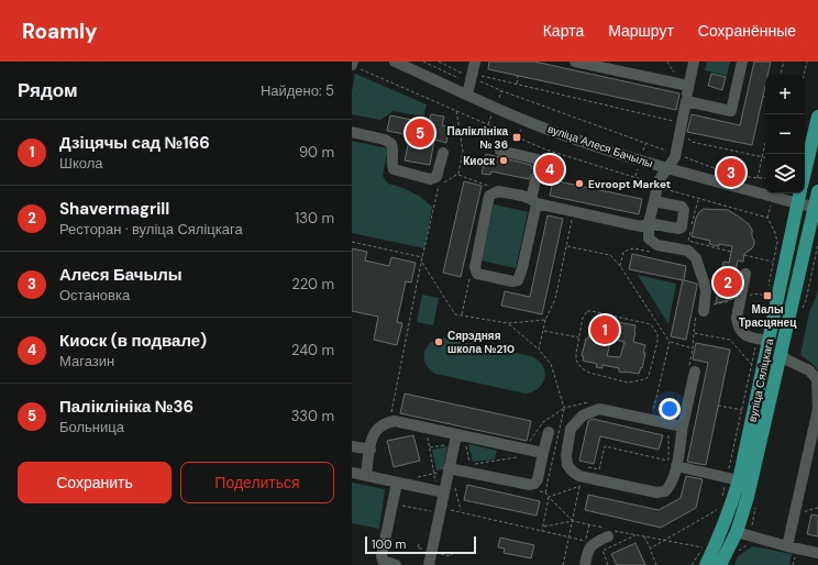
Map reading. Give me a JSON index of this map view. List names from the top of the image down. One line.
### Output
{"streets":{"main road":["вуліца Сяліцкага"],"street":["вуліца Алеся Бачылы"]},"crossings":[["вуліца Алеся Бачылы","вуліца Сяліцкага"]],"places":{"transit":["Паліклініка № 36","Малы Трасцянец"],"other":["Киоск","Evroopt Market","Сярэдняя школа №210"]},"scale_bar":"100 m","page":{"header":"Roamly","nav":["Карта","Маршрут","Сохранённые"],"heading":["Рядом","Найдено: 5"],"map_buttons":["+","−"],"pins":["5","4","3","2","1"],"list":[{"mark":"1","name":"Дзіцячы сад №166","note":"Школа","value":"90 m"},{"mark":"2","name":"Shavermagrill","note":"Ресторан · вуліца Сяліцкага","value":"130 m"},{"mark":"3","name":"Алеся Бачылы","note":"Остановка","value":"220 m"},{"mark":"4","name":"Киоск (в подвале)","note":"Магазин","value":"240 m"},{"mark":"5","name":"Паліклініка №36","note":"Больница","value":"330 m"}],"buttons":["Сохранить","Поделиться"],"scale":"100 m"}}
